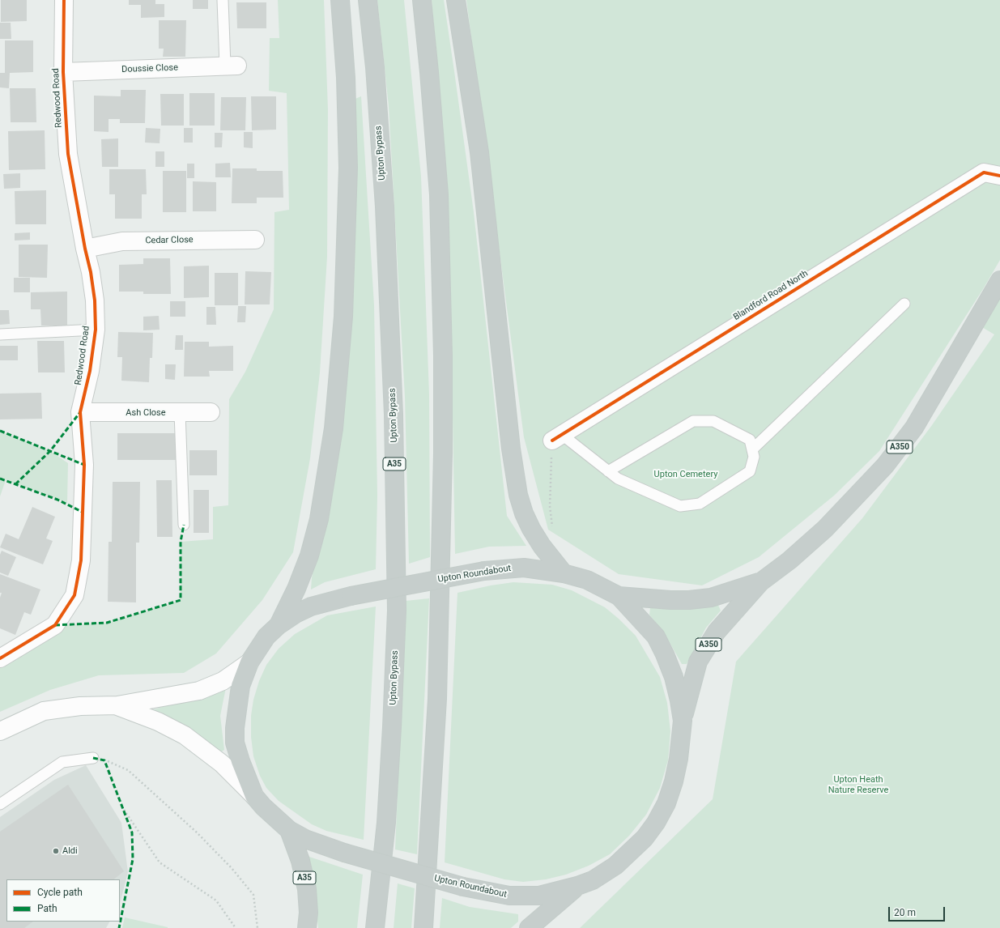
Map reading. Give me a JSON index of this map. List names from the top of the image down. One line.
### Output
{"streets":{"highway":["Upton Bypass","A350","A35","Upton Roundabout"],"street":["Doussie Close","Redwood Road","Cedar Close","Blandford Road North","Ash Close"]},"crossings":[["Doussie Close","Redwood Road"],["Redwood Road","Cedar Close"],["Redwood Road","Ash Close"],["A350","Upton Roundabout"],["A35","Upton Roundabout"]],"parks":["Upton Cemetery","Upton Heath Nature Reserve"],"places":["Aldi"],"legend":["Cycle path","Path"],"scale_bar":"20 m"}
